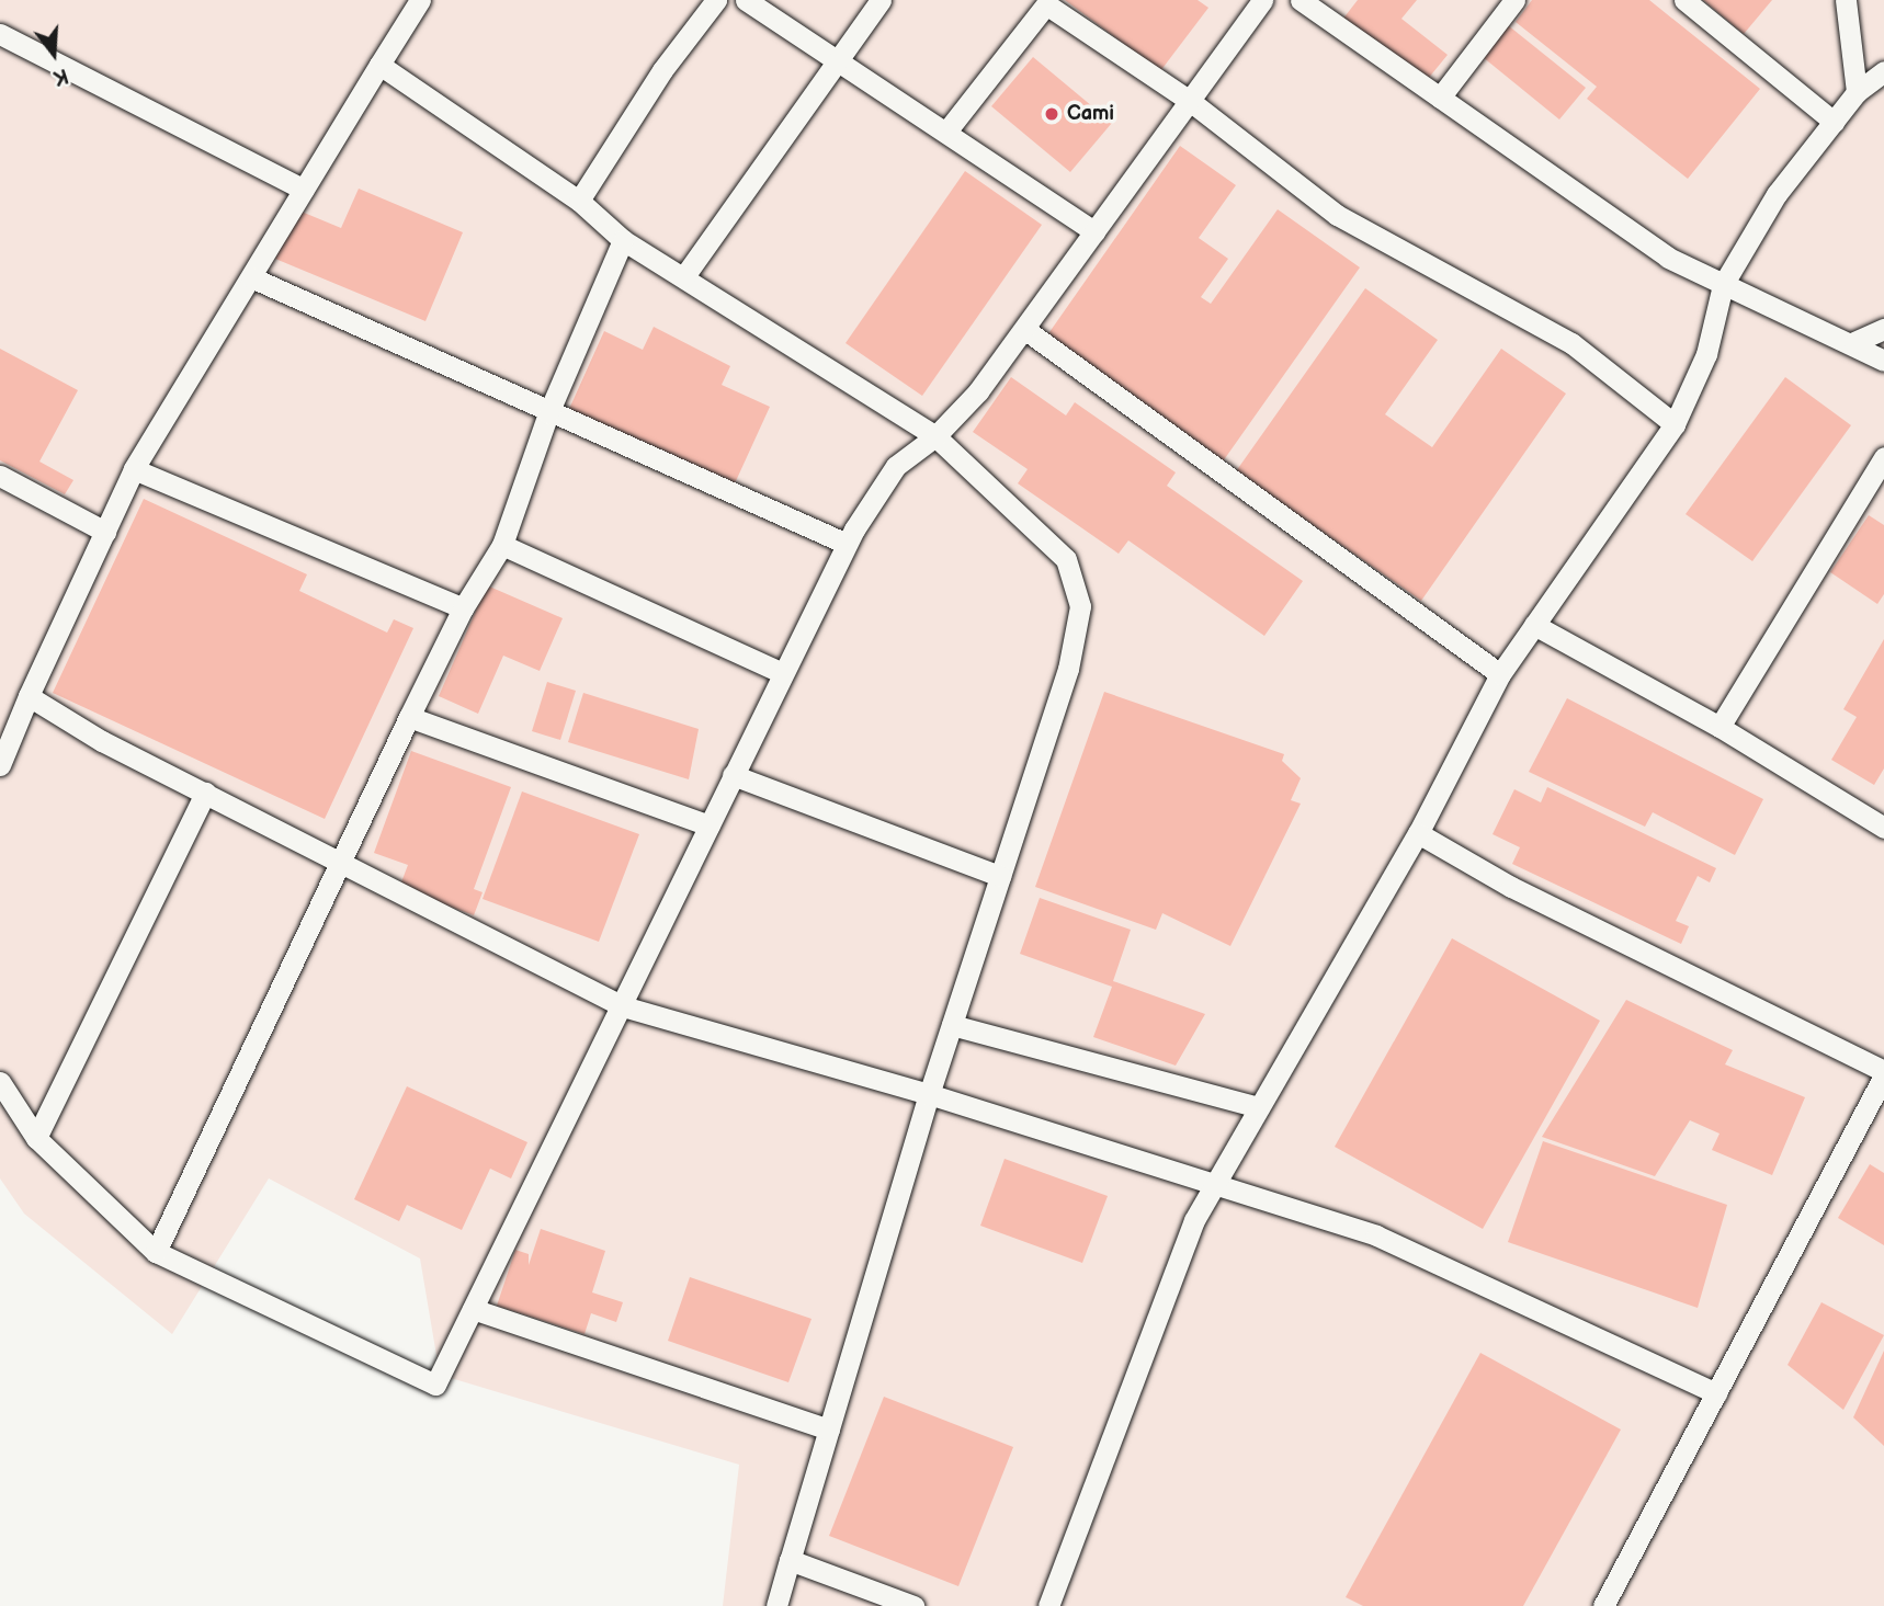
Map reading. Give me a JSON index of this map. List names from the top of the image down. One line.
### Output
{"places":["Cami"],"north":"bottom"}
